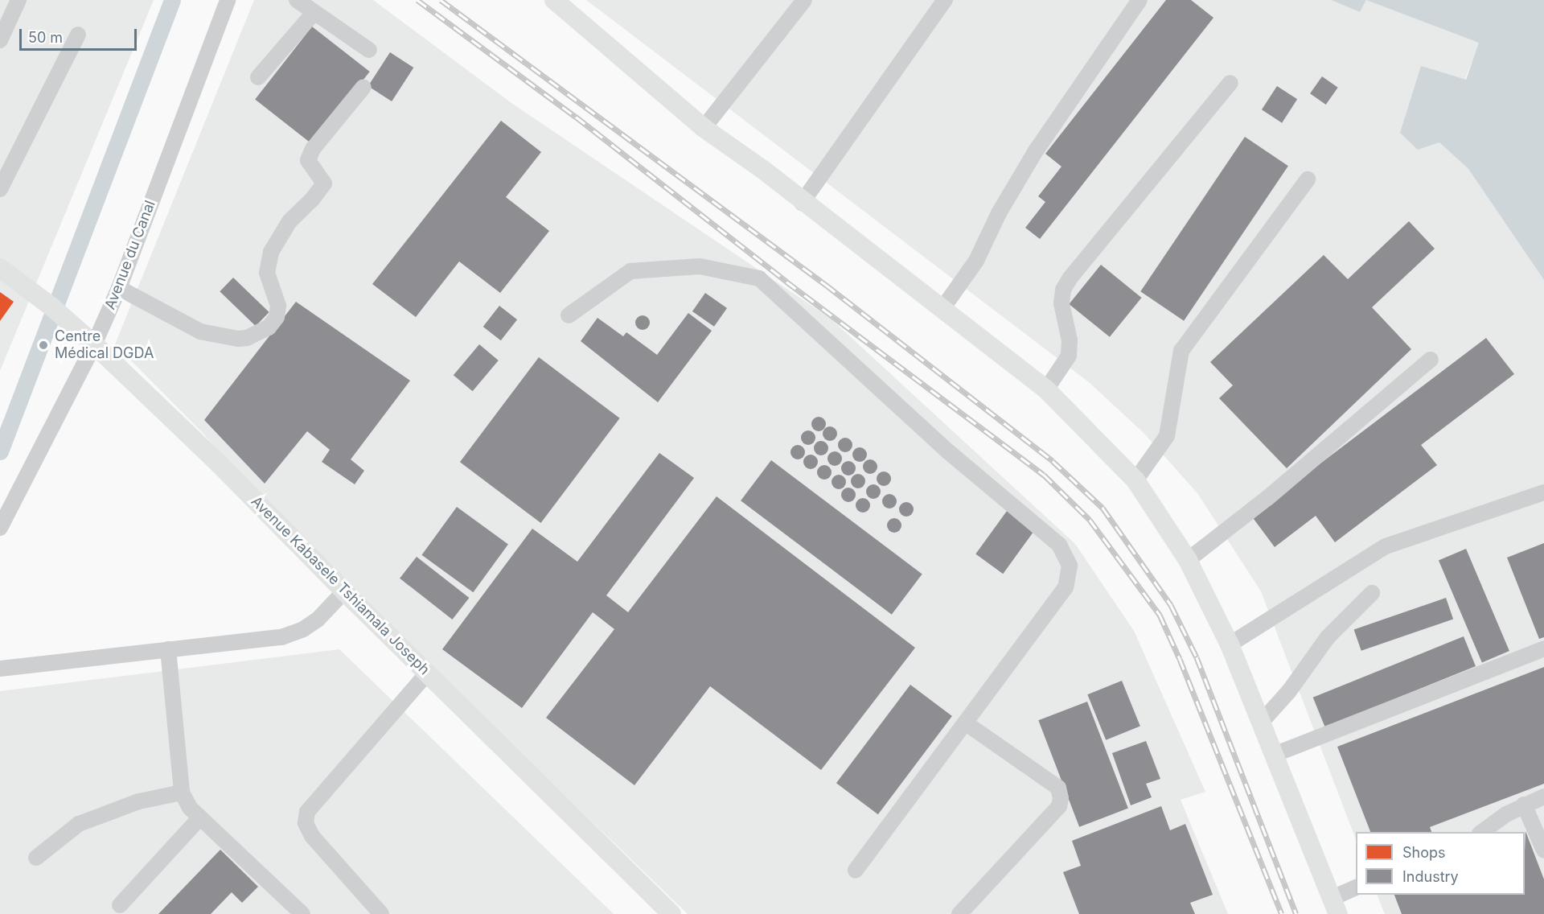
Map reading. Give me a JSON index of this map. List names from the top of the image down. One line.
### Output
{"streets":{"main road":["Avenue Kabasele Tshiamala Joseph"],"street":["Avenue du Canal"]},"crossings":[["Avenue du Canal","Avenue Kabasele Tshiamala Joseph"]],"places":["Centre Médical DGDA"],"legend":["Shops","Industry"],"scale_bar":"50 m"}
